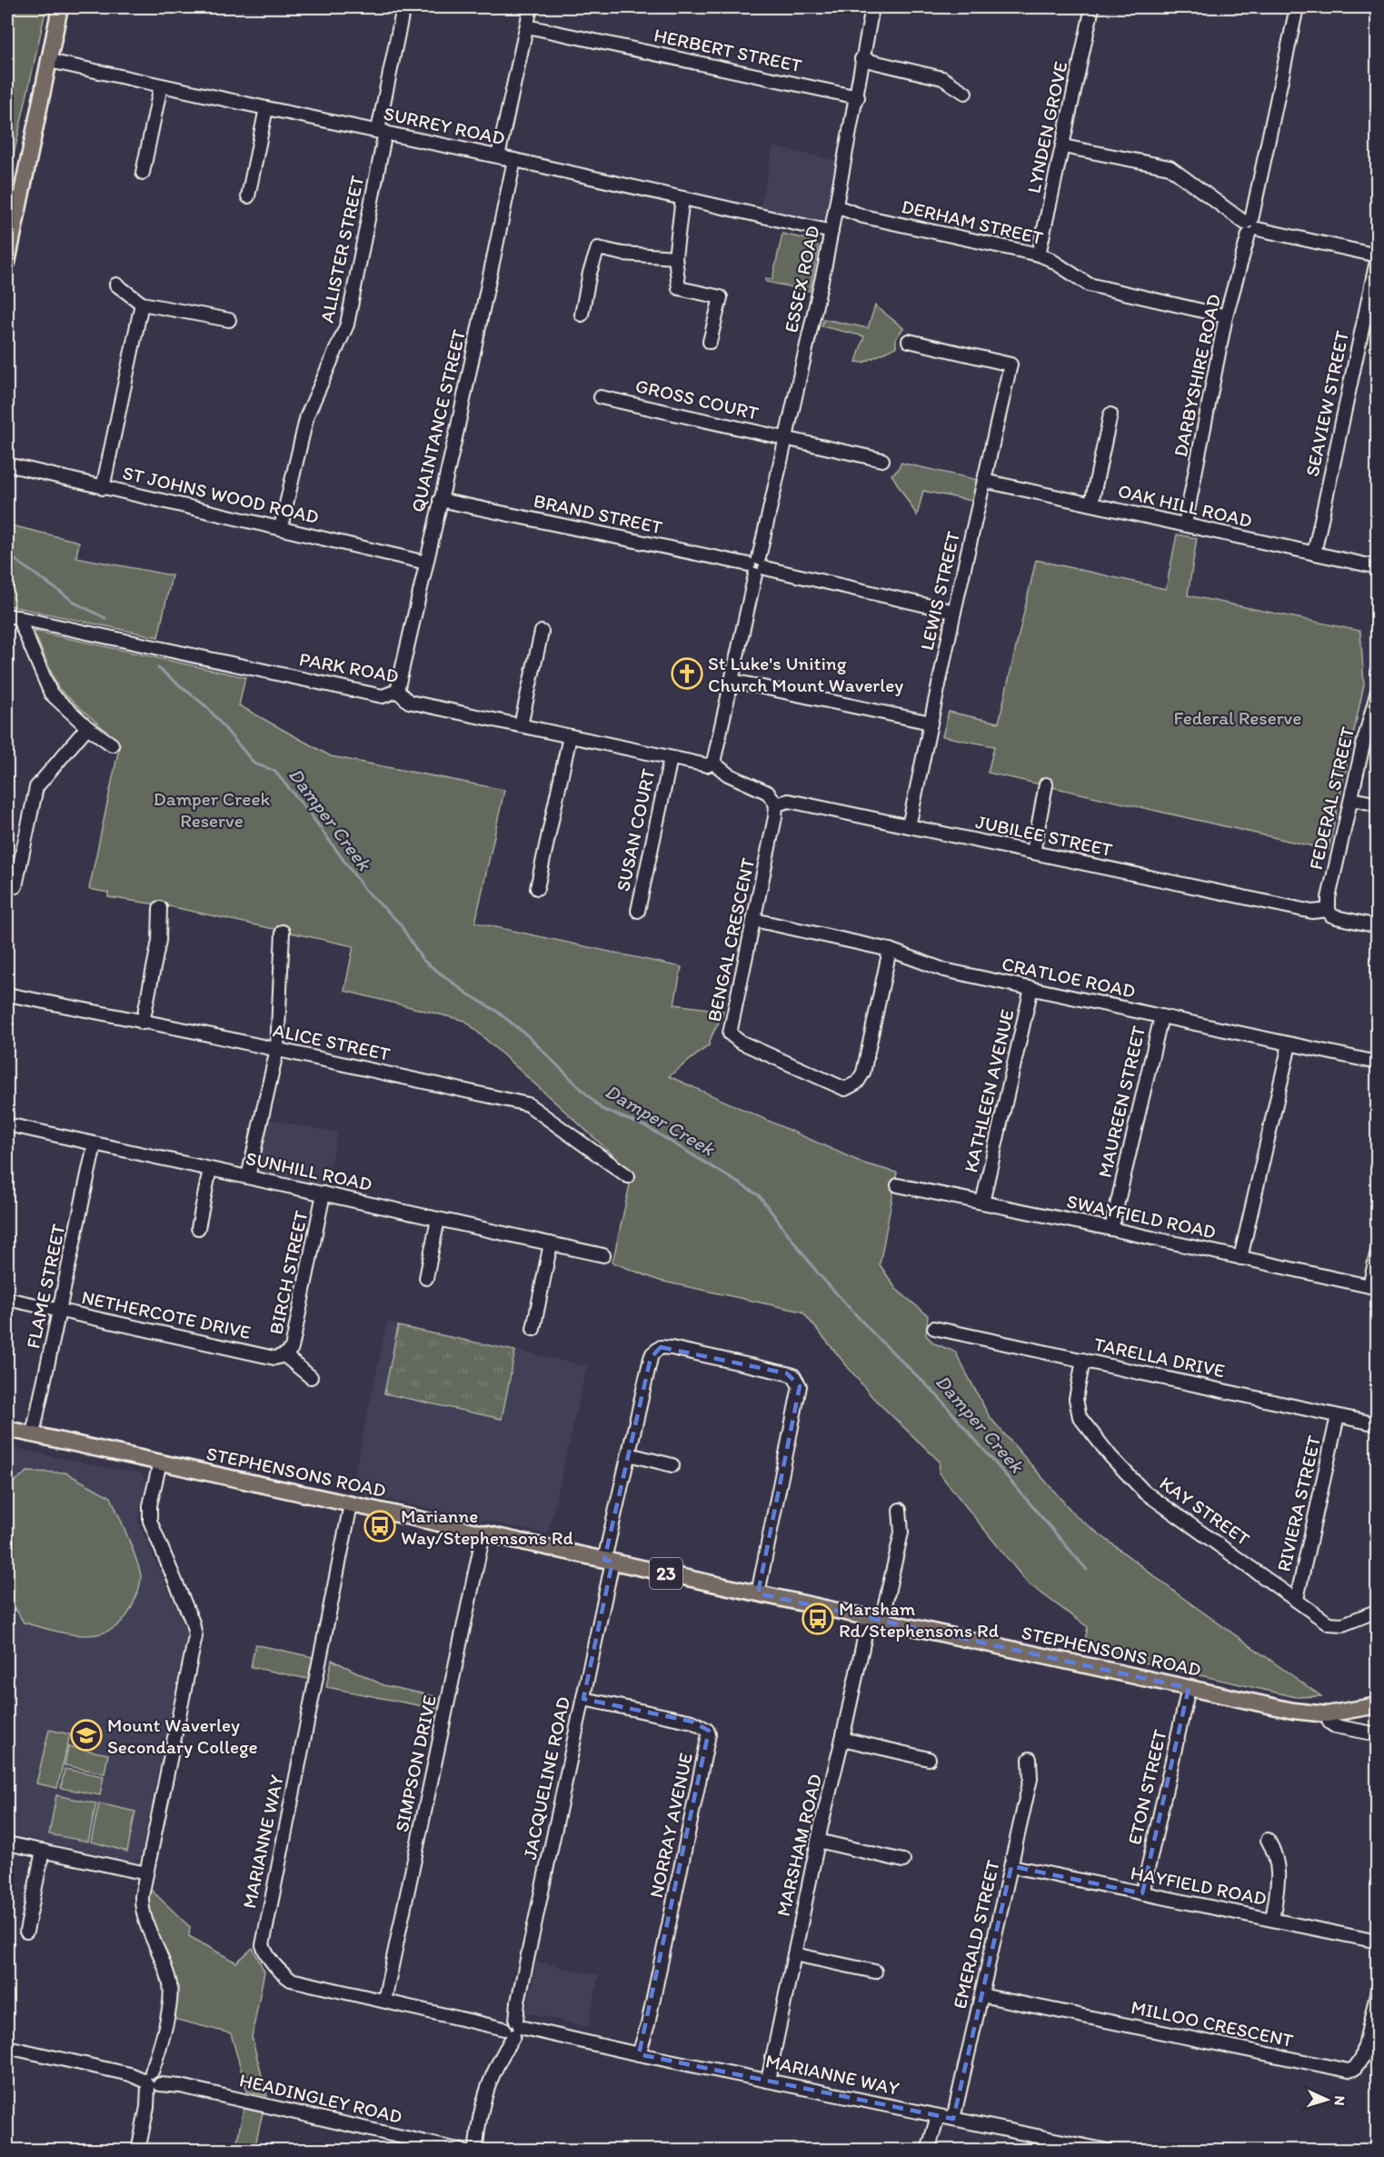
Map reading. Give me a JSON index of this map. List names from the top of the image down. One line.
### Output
{"streets":{"main road":["STEPHENSONS ROAD","23"],"street":["HERBERT STREET","SURREY ROAD","LYNDEN GROVE","DERHAM STREET","ALLISTER STREET","ESSEX ROAD","DARBYSHIRE ROAD","GROSS COURT","SEAVIEW STREET","QUAINTANCE STREET","ST JOHNS WOOD ROAD","OAK HILL ROAD","BRAND STREET","LEWIS STREET","PARK ROAD","FEDERAL STREET","SUSAN COURT","JUBILEE STREET","BENGAL CRESCENT","CRATLOE ROAD","ALICE STREET","KATHLEEN AVENUE","MAUREEN STREET","SUNHILL ROAD","SWAYFIELD ROAD","BIRCH STREET","FLAME STREET","NETHERCOTE DRIVE","TARELLA DRIVE","RIVIERA STREET","KAY STREET","SIMPSON DRIVE","JACQUELINE ROAD","ETON STREET","NORRAY AVENUE","MARIANNE WAY","MARSHAM ROAD","HAYFIELD ROAD","EMERALD STREET","MILLOO CRESCENT","HEADINGLEY ROAD"]},"crossings":[["HERBERT STREET","ESSEX ROAD"],["SURREY ROAD","ALLISTER STREET"],["SURREY ROAD","ESSEX ROAD"],["SURREY ROAD","QUAINTANCE STREET"],["LYNDEN GROVE","DERHAM STREET"],["DERHAM STREET","ESSEX ROAD"],["DERHAM STREET","DARBYSHIRE ROAD"],["ALLISTER STREET","ST JOHNS WOOD ROAD"],["ESSEX ROAD","GROSS COURT"],["ESSEX ROAD","BRAND STREET"],["ESSEX ROAD","PARK ROAD"],["DARBYSHIRE ROAD","OAK HILL ROAD"],["SEAVIEW STREET","OAK HILL ROAD"],["QUAINTANCE STREET","ST JOHNS WOOD ROAD"],["QUAINTANCE STREET","BRAND STREET"],["QUAINTANCE STREET","PARK ROAD"],["OAK HILL ROAD","LEWIS STREET"],["BRAND STREET","LEWIS STREET"],["LEWIS STREET","JUBILEE STREET"],["PARK ROAD","SUSAN COURT"],["FEDERAL STREET","JUBILEE STREET"],["JUBILEE STREET","BENGAL CRESCENT"],["BENGAL CRESCENT","CRATLOE ROAD"],["CRATLOE ROAD","KATHLEEN AVENUE"],["CRATLOE ROAD","MAUREEN STREET"],["KATHLEEN AVENUE","SWAYFIELD ROAD"],["MAUREEN STREET","SWAYFIELD ROAD"],["SUNHILL ROAD","BIRCH STREET"],["SUNHILL ROAD","FLAME STREET"],["BIRCH STREET","NETHERCOTE DRIVE"],["FLAME STREET","NETHERCOTE DRIVE"],["FLAME STREET","STEPHENSONS ROAD"],["TARELLA DRIVE","RIVIERA STREET"],["TARELLA DRIVE","KAY STREET"],["STEPHENSONS ROAD","SIMPSON DRIVE"],["STEPHENSONS ROAD","JACQUELINE ROAD"],["STEPHENSONS ROAD","ETON STREET"],["STEPHENSONS ROAD","MARIANNE WAY"],["STEPHENSONS ROAD","MARSHAM ROAD"],["RIVIERA STREET","KAY STREET"],["SIMPSON DRIVE","MARIANNE WAY"],["JACQUELINE ROAD","NORRAY AVENUE"],["JACQUELINE ROAD","MARIANNE WAY"],["JACQUELINE ROAD","HEADINGLEY ROAD"],["ETON STREET","HAYFIELD ROAD"],["NORRAY AVENUE","MARIANNE WAY"],["MARIANNE WAY","MARSHAM ROAD"],["MARIANNE WAY","EMERALD STREET"],["HAYFIELD ROAD","EMERALD STREET"],["EMERALD STREET","MILLOO CRESCENT"]],"water":["Damper Creek"],"parks":["Federal Reserve","Damper Creek Reserve"],"places":{"church":["St Luke's Uniting Church Mount Waverley"],"bus stop":["Marianne Way/Stephensons Rd","Marsham Rd/Stephensons Rd"],"school or university":["Mount Waverley Secondary College"]},"north":"right"}
